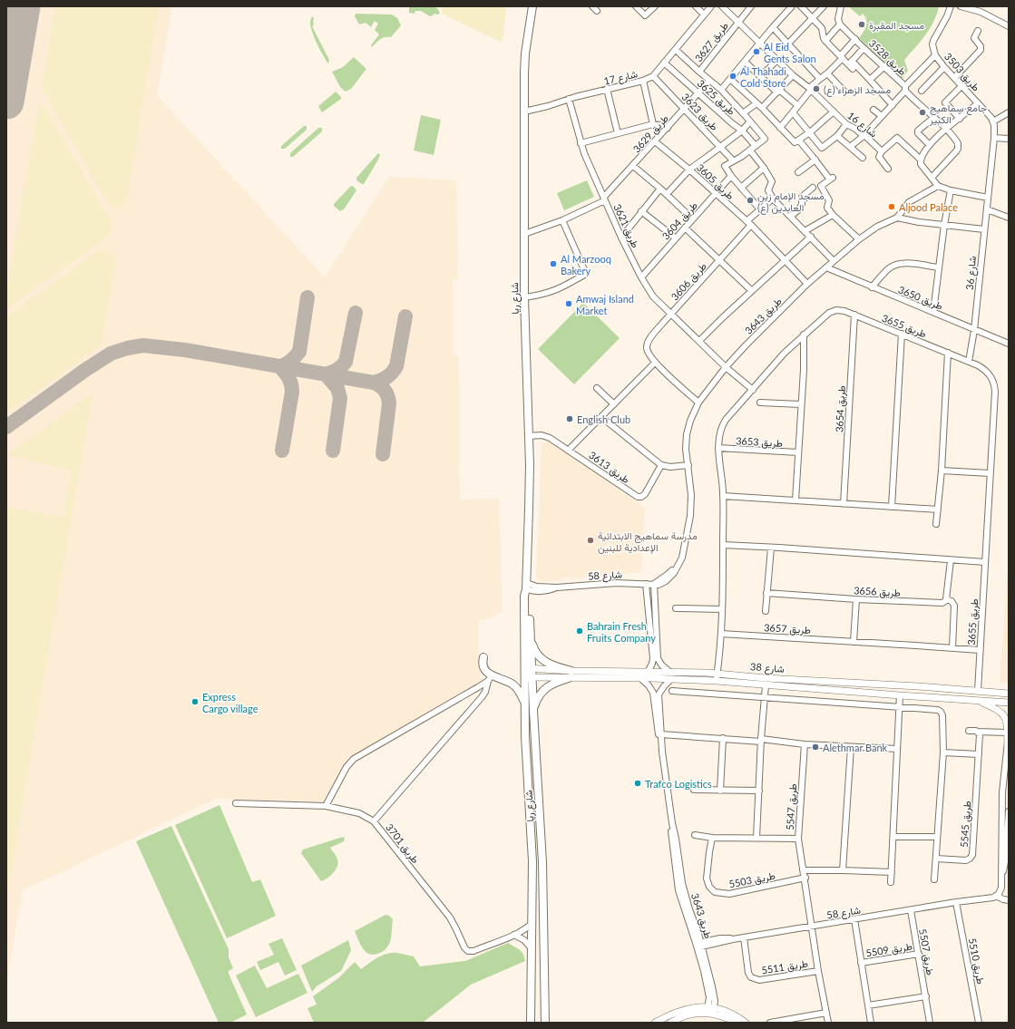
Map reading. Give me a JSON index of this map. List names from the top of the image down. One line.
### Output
{"streets":{"main road":["شارع ريا"],"street":["طريق 3627","طريق 3528","طريق 3503","شارع 17","طريق 3625","طريق 3623","شارع 16","طريق 3629","طريق 3605","طريق 3604","طريق 3621","شارع 36","طريق 3606","طريق 3650","طريق 3643","طريق 3655","طريق 3654","طريق 3653","طريق 3613","شارع 58","طريق 3656","طريق 3657","شارع 38","طريق 5547","طريق 5545","طريق 3701","طريق 5503","طريق 5509","طريق 5507","طريق 5510","طريق 5511"]},"crossings":[["طريق 3627","شارع 17"],["طريق 3627","طريق 3625"],["طريق 3627","شارع 16"],["طريق 3627","طريق 3629"],["شارع 17","طريق 3625"],["شارع 17","طريق 3623"],["شارع 17","طريق 3621"],["شارع 17","شارع ريا"],["طريق 3625","طريق 3629"],["طريق 3623","طريق 3629"],["طريق 3629","طريق 3605"],["طريق 3629","طريق 3621"],["طريق 3629","شارع ريا"],["طريق 3605","طريق 3604"],["طريق 3605","طريق 3606"],["طريق 3605","طريق 3643"],["طريق 3604","طريق 3621"],["طريق 3604","طريق 3606"],["طريق 3621","طريق 3606"],["طريق 3621","طريق 3643"],["طريق 3621","طريق 3655"],["شارع 36","طريق 3650"],["شارع 36","طريق 3655"],["طريق 3650","طريق 3643"],["شارع ريا","طريق 3613"],["شارع ريا","شارع 58"],["شارع ريا","شارع 38"],["شارع ريا","طريق 3701"],["طريق 3643","شارع 58"],["طريق 3643","شارع 38"],["طريق 3655","طريق 3654"],["طريق 3655","طريق 3653"],["طريق 3655","طريق 3657"],["طريق 3655","شارع 38"],["شارع 58","طريق 5547"],["شارع 58","طريق 5509"],["شارع 58","طريق 5507"],["شارع 58","طريق 5510"],["شارع 58","طريق 5511"],["طريق 5547","طريق 5503"],["طريق 5547","طريق 5511"],["طريق 5509","طريق 5507"]],"places":["مسجد المقبرة","Al Eid Gents Salon","Al Thahadi Cold Store","مسجد الزهراء (ع)","جامع سماهيج الكبير","مسجد الإمام زين العابدين (ع)","Aljood Palace","Al Marzooq Bakery","Amwaj Island Market","English Club","مدرسة سماهيج الابتدائية الإعدادية للبنين","Bahrain Fresh Fruits Company","Express Cargo village","Alethmar Bank","Trafco Logistics"]}
